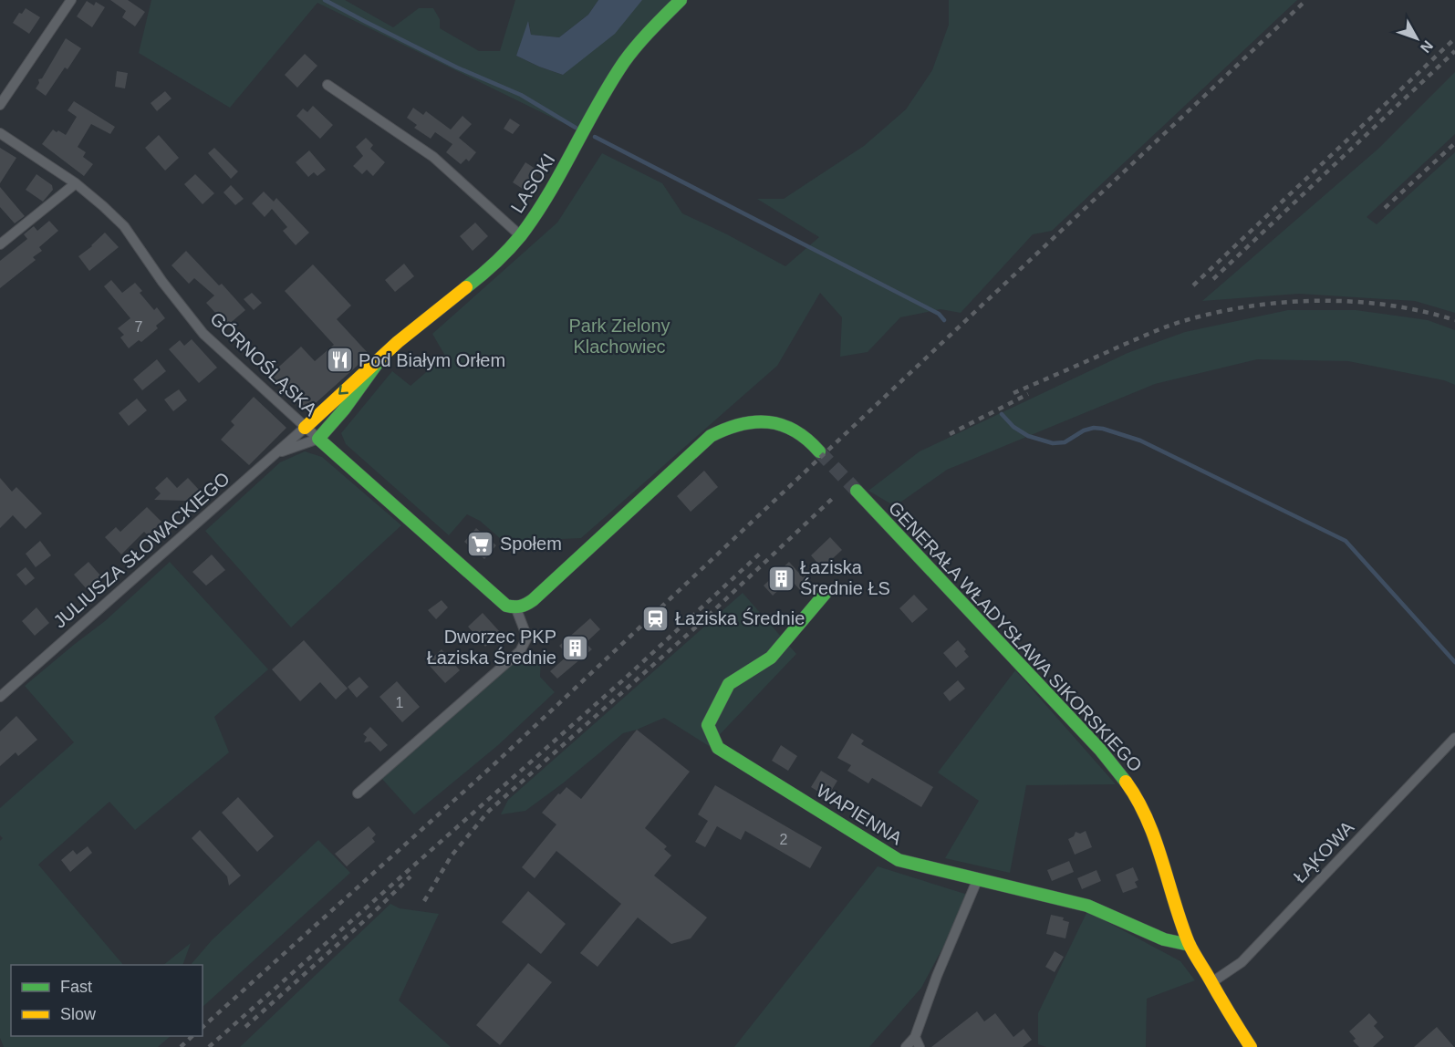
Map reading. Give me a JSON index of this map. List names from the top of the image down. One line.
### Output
{"streets":{"street":["LASOKI","GÓRNOŚLĄSKA","JULIUSZA SŁOWACKIEGO","GENERAŁA WŁADYSŁAWA SIKORSKIEGO","WAPIENNA","ŁĄKOWA"]},"crossings":[["GÓRNOŚLĄSKA","JULIUSZA SŁOWACKIEGO"],["GENERAŁA WŁADYSŁAWA SIKORSKIEGO","WAPIENNA"],["GENERAŁA WŁADYSŁAWA SIKORSKIEGO","ŁĄKOWA"]],"parks":["Park Zielony Klachowiec"],"places":{"restaurant":["Pod Białym Orłem"],"supermarket":["Społem"],"building":["Łaziska Średnie ŁS","Dworzec PKP Łaziska Średnie"],"station":["Łaziska Średnie"]},"house_numbers":["7","1","2"],"legend":["Fast","Slow"],"north":"bottom right"}
